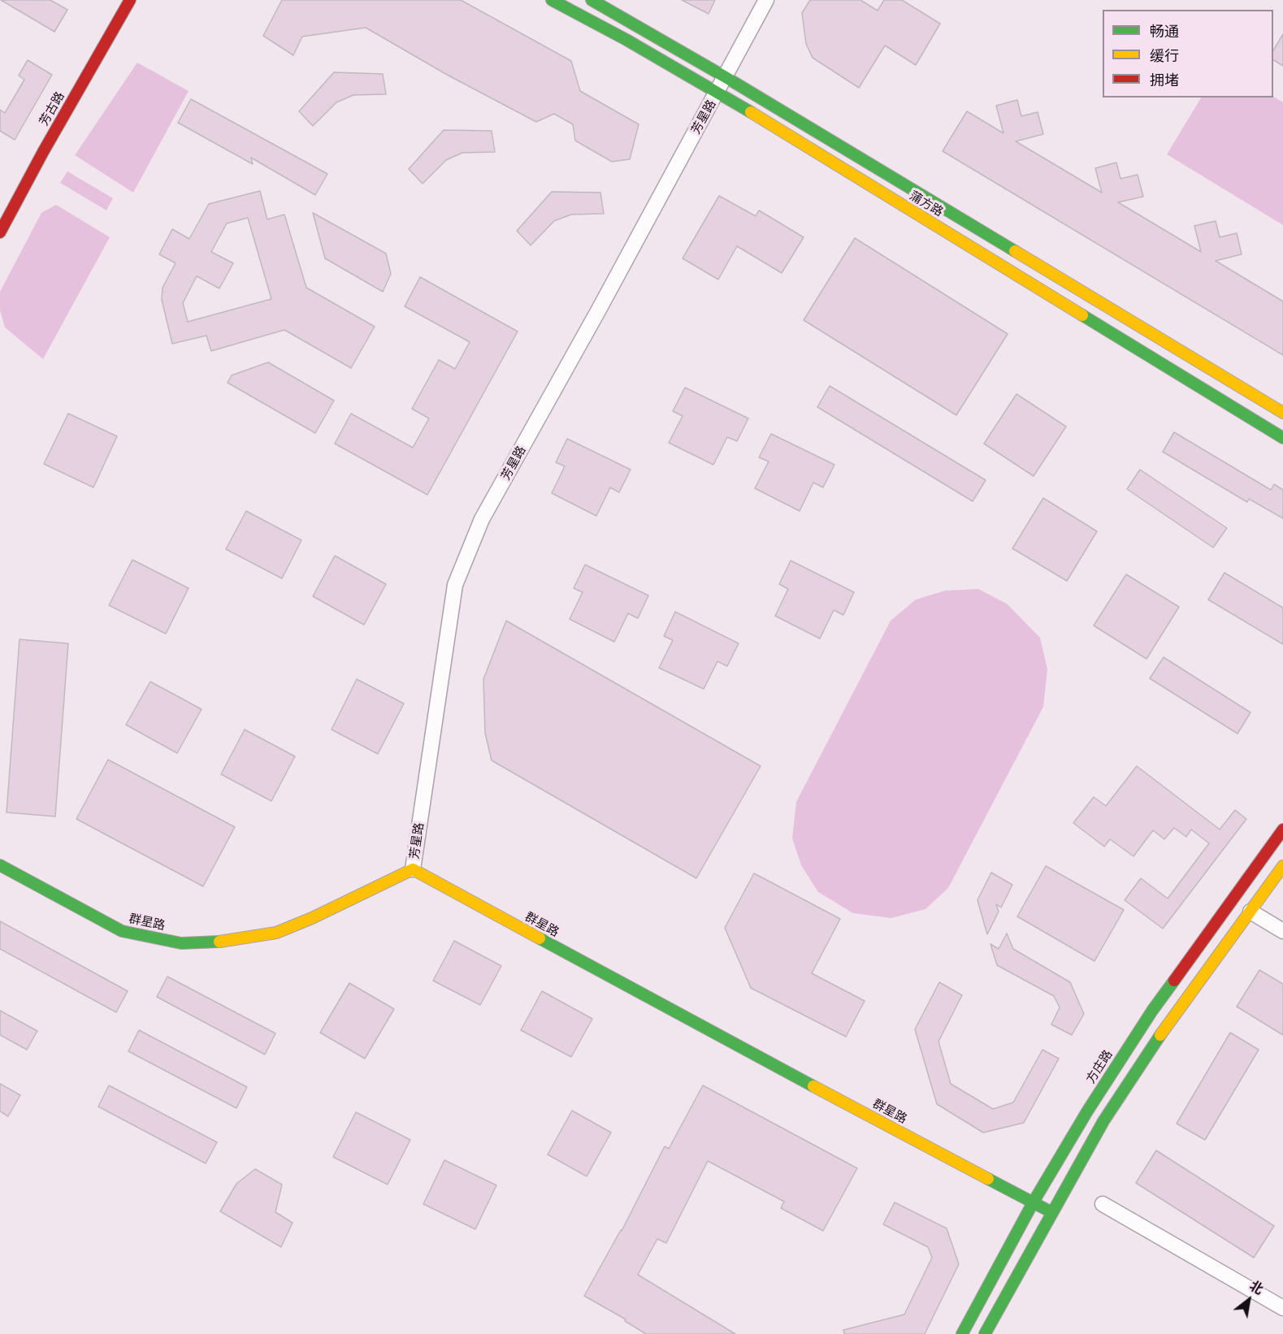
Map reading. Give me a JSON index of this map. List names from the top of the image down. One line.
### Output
{"streets":{"street":["芳古路","芳星路","蒲方路","群星路","方庄路"]},"crossings":[["芳星路","蒲方路"],["芳星路","群星路"],["群星路","方庄路"]],"legend":["畅通","缓行","拥堵"],"north":"top right"}
